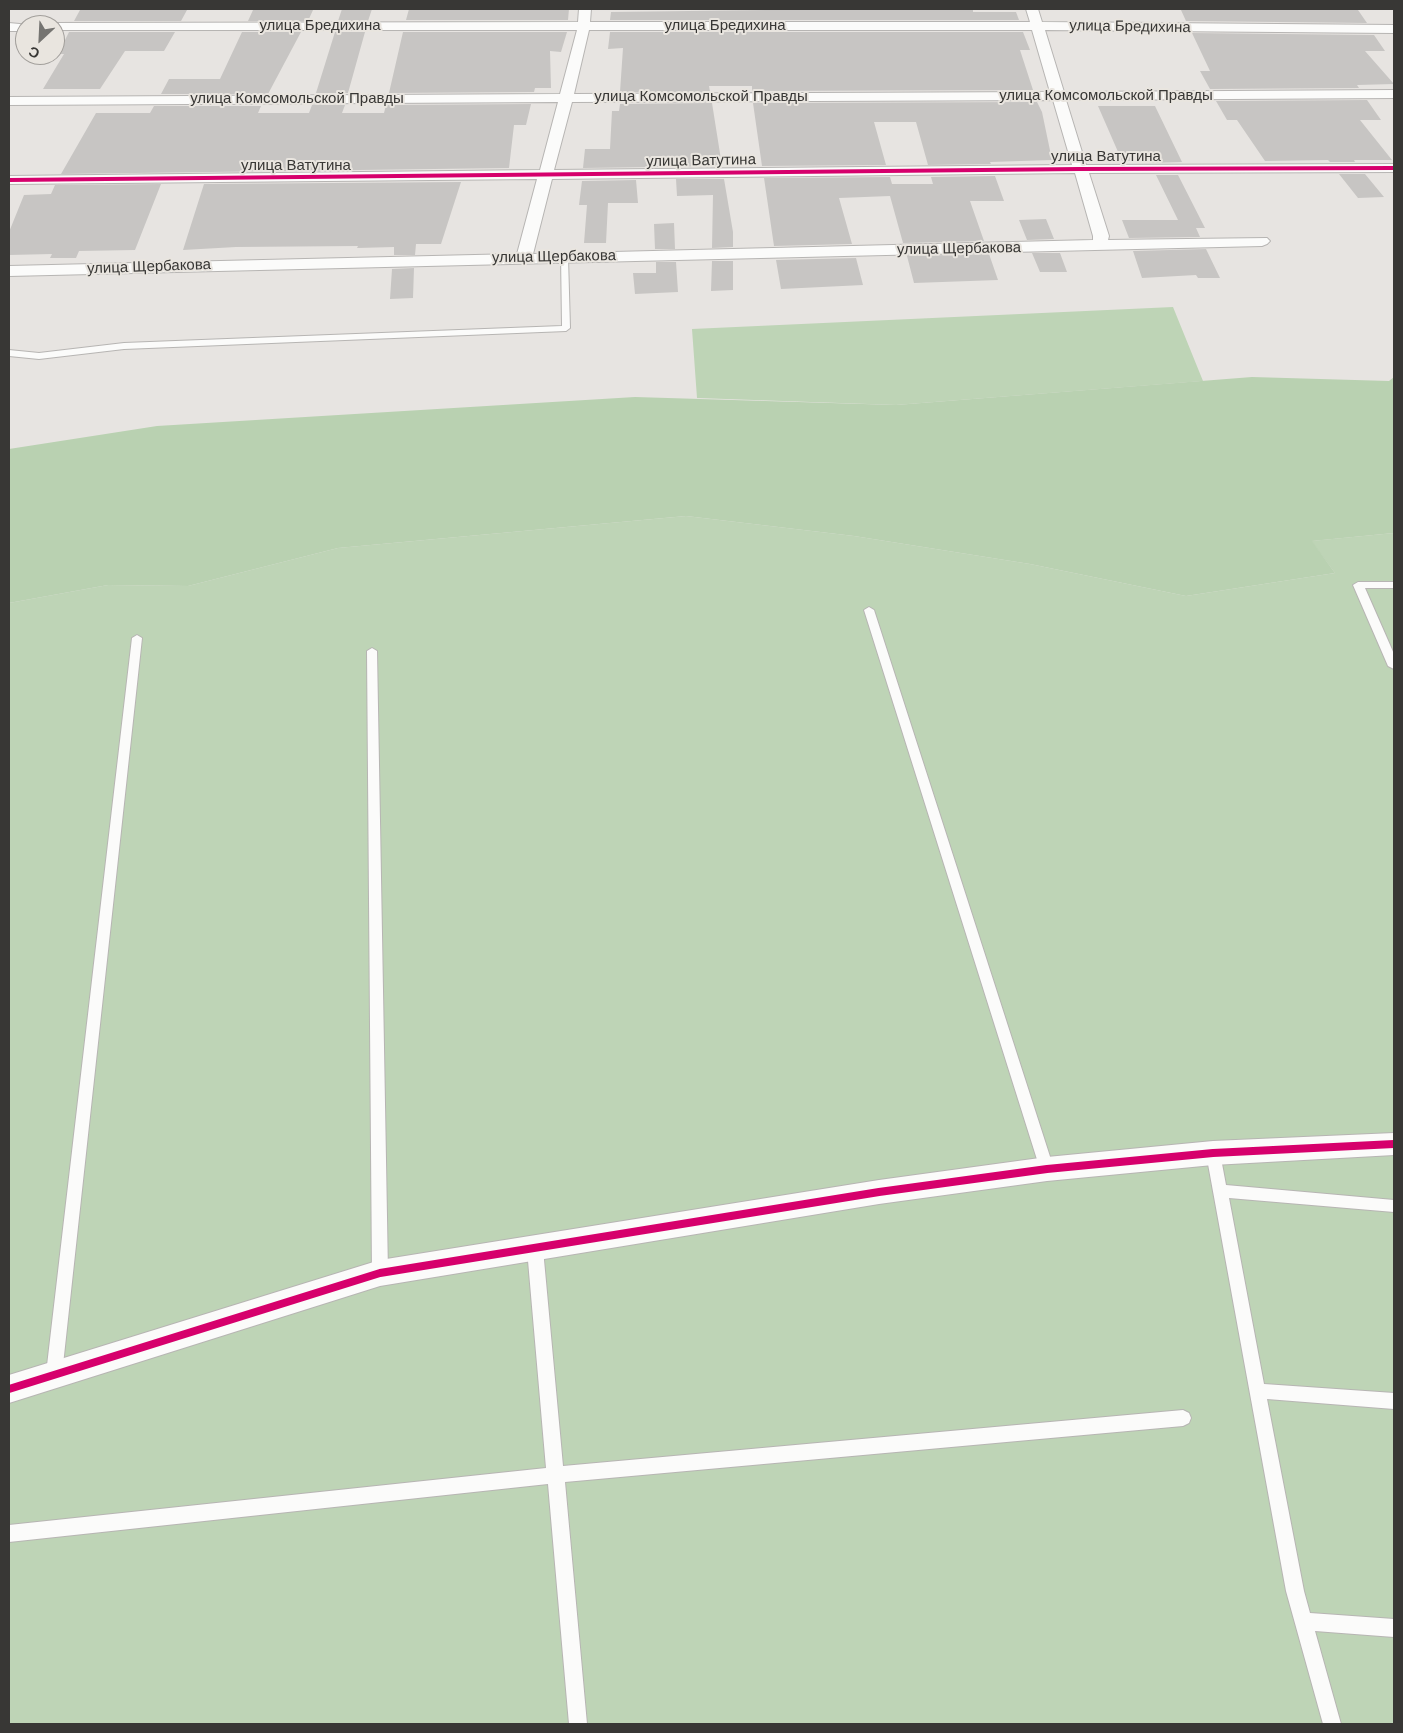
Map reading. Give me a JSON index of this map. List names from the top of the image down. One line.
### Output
{"streets":{"street":["улица Бредихина","улица Комсомольской Правды","улица Ватутина","улица Щербакова"]},"north":"bottom left"}
